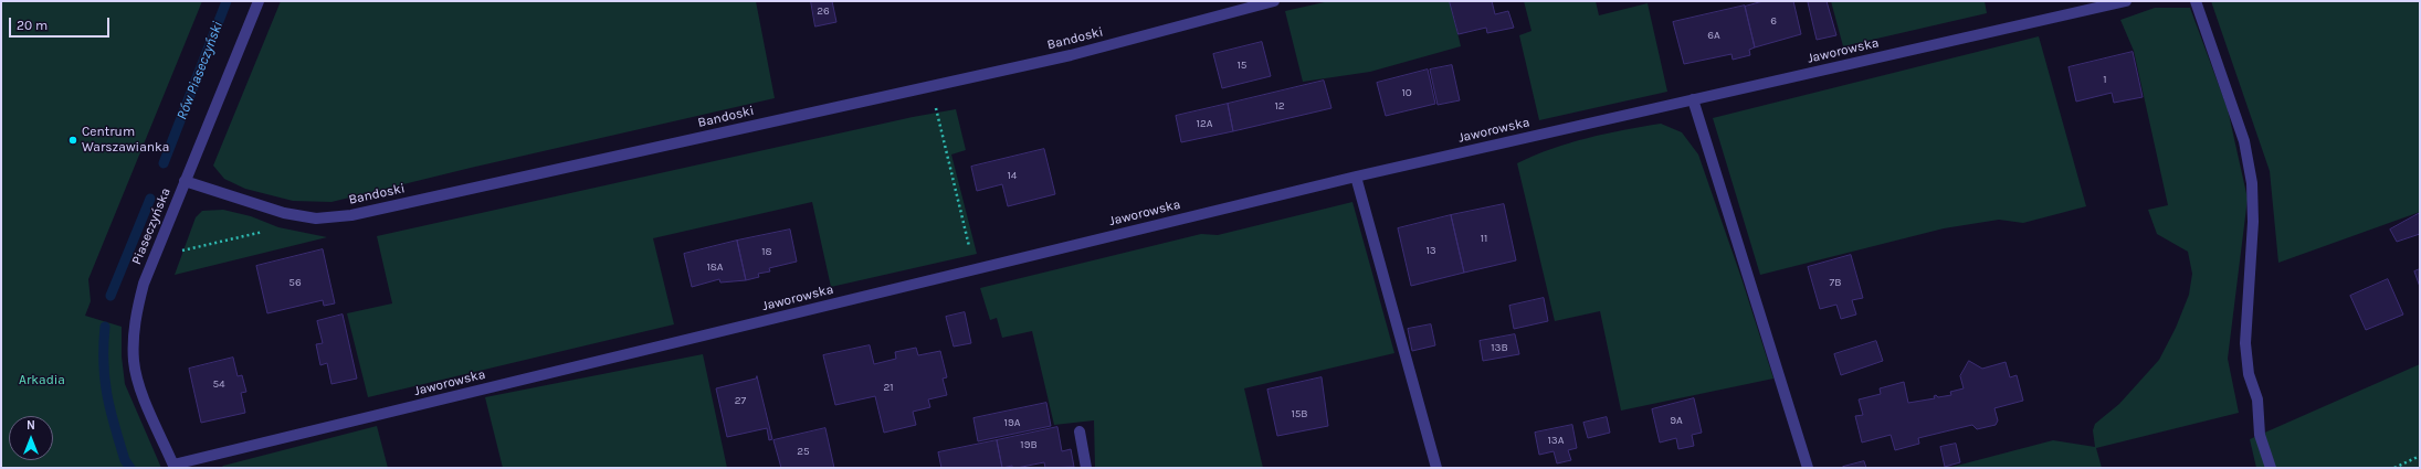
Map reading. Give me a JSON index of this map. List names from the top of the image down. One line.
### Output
{"streets":{"street":["Bandoski","Jaworowska","Piaseczyńska"]},"crossings":[["Bandoski","Piaseczyńska"],["Jaworowska","Piaseczyńska"]],"water":["Rów Piaseczyński"],"parks":["Arkadia"],"places":["Centrum Warszawianka"],"house_numbers":["26","6","6A","15","1","10","12","12A","14","11","13","18","18A","56","7B","13B","54","21","27","15B","9A","19A","13A","19B","25"],"scale_bar":"20 m","north":"top"}
